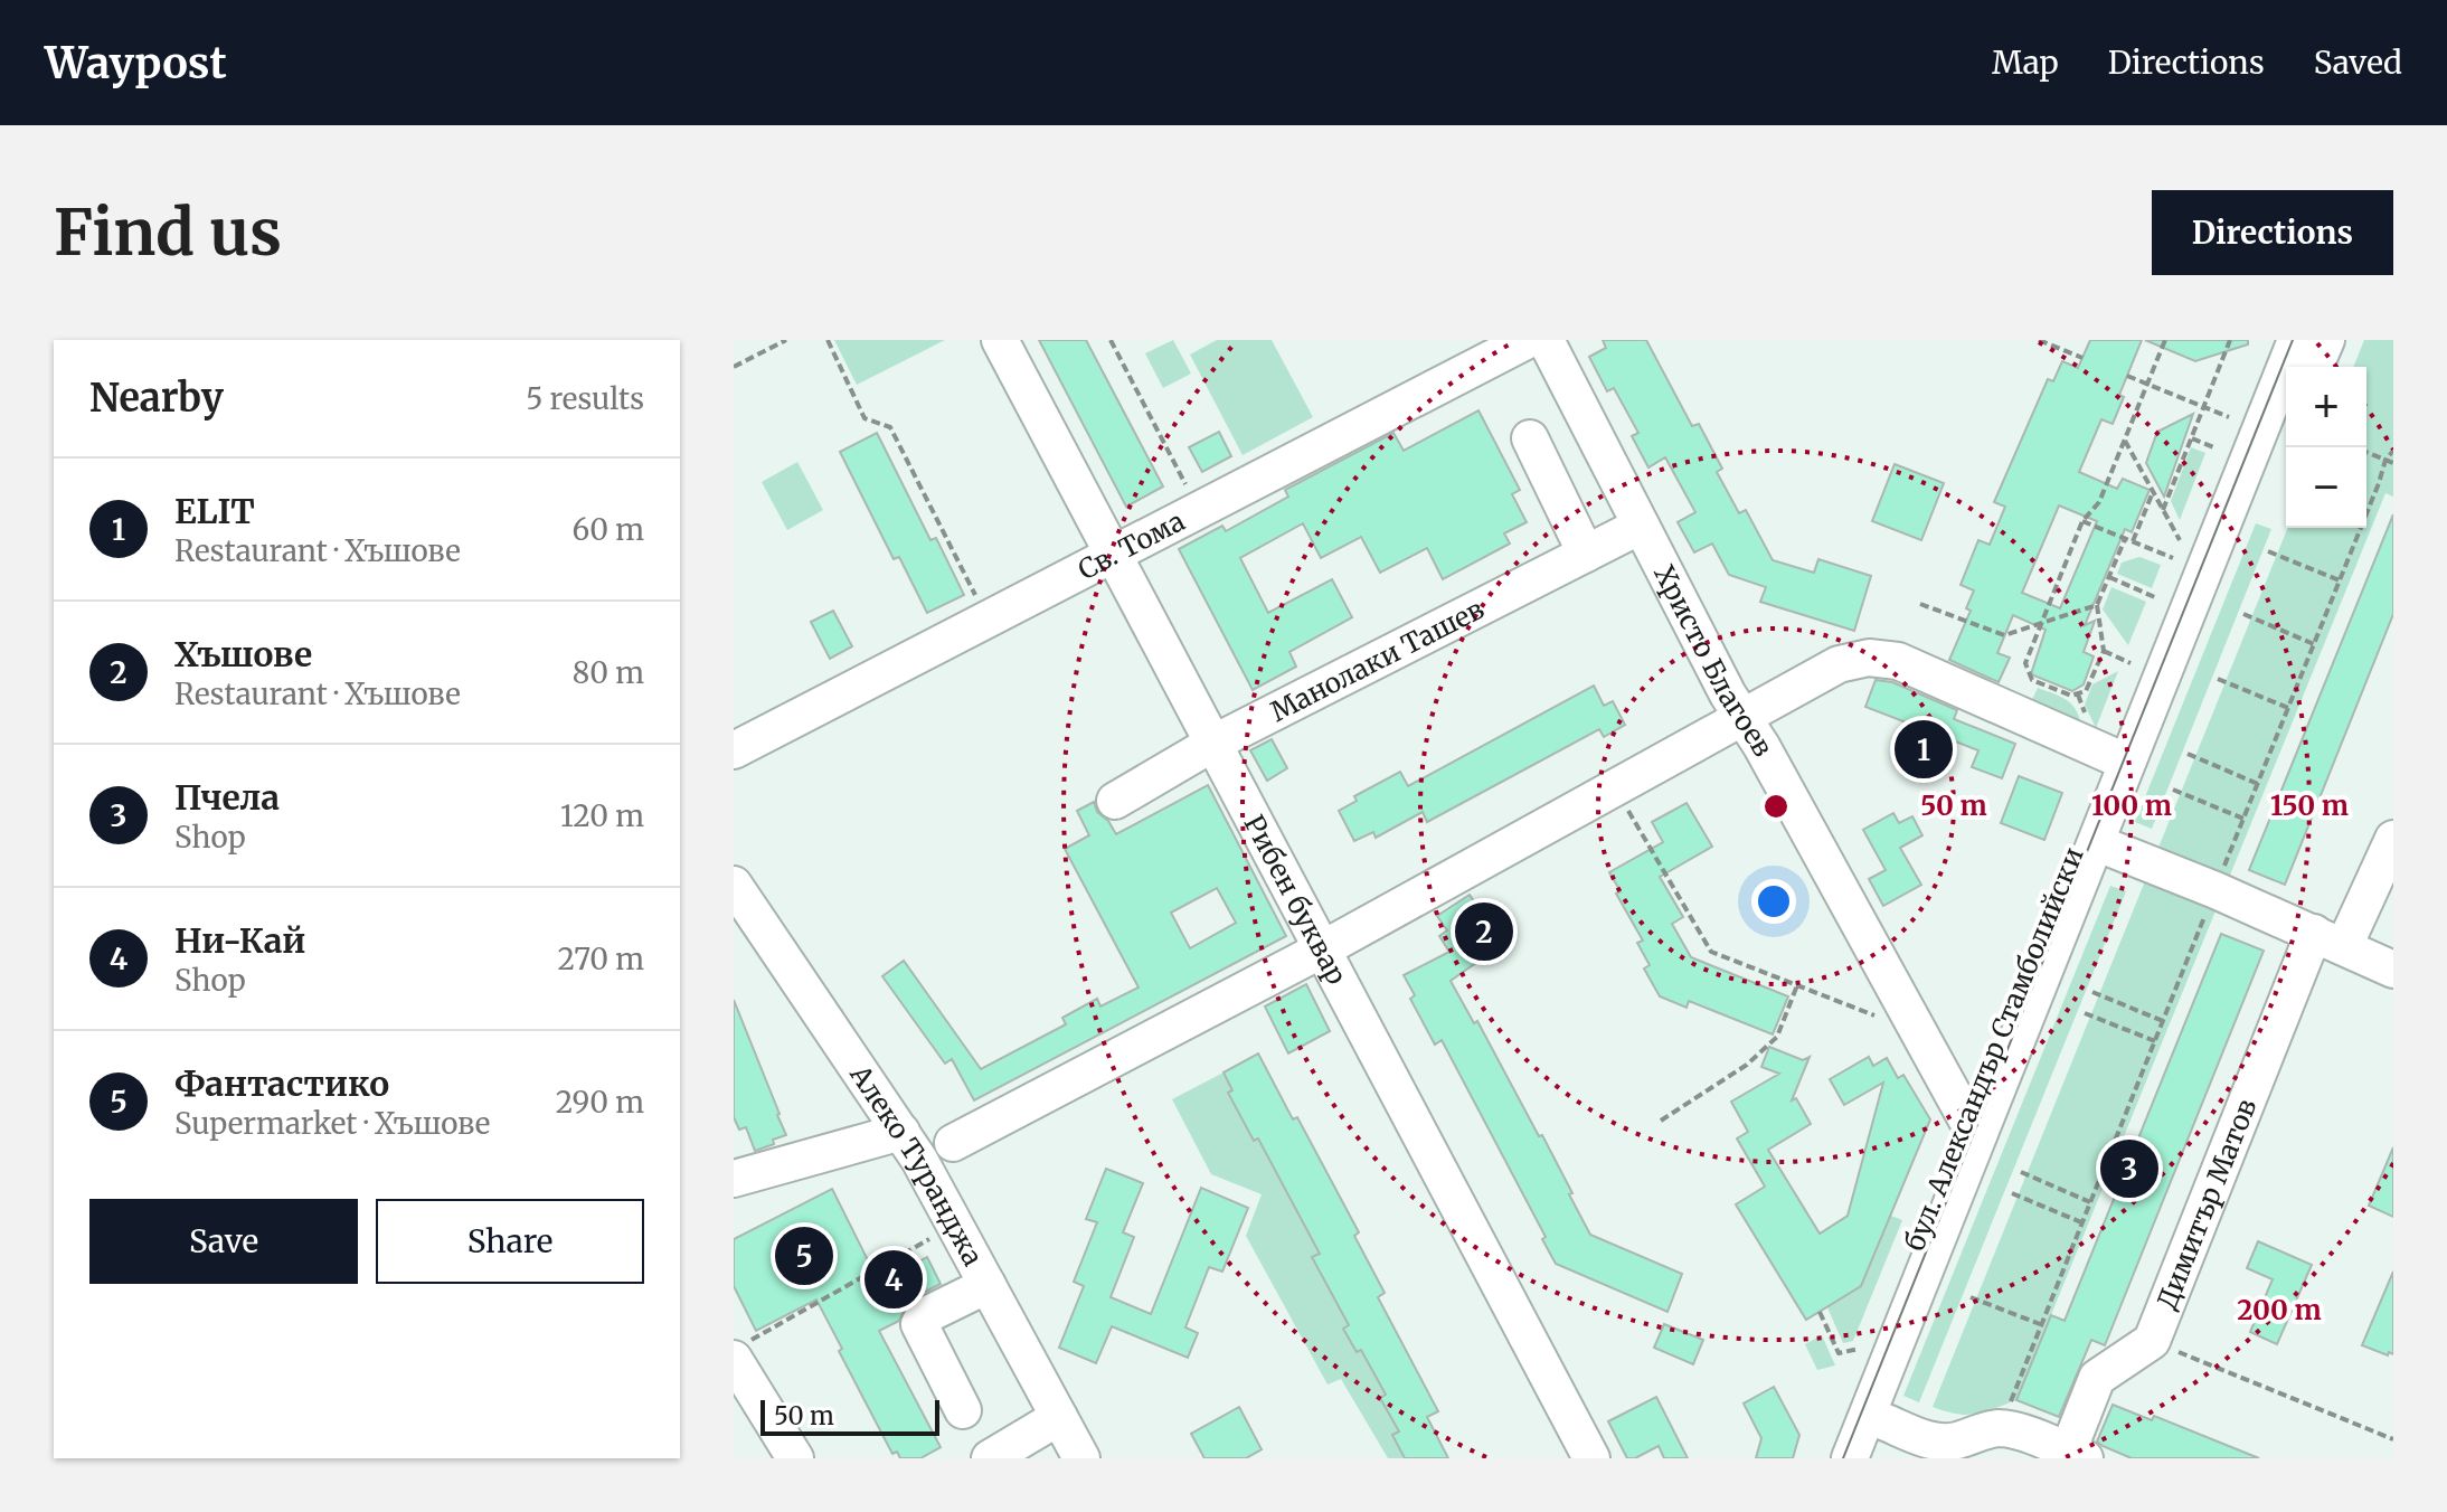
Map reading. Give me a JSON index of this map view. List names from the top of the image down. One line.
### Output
{"streets":{"street":["Св. Тома","Манолаки Ташев","Христо Благоев","Рибен буквар","бул. Александър Стамболийски","Алеко Туранджа","Димитър Матов"]},"crossings":[["Св. Тома","Рибен буквар"],["Манолаки Ташев","Христо Благоев"],["Манолаки Ташев","Рибен буквар"],["Христо Благоев","бул. Александър Стамболийски"]],"scale_bar":"50 m","page":{"header":"Waypost","nav":["Map","Directions","Saved"],"buttons":["Directions",["Save","Share"]],"title":"Find us","heading":["Nearby","5 results"],"map_buttons":["+","−"],"list":[{"mark":"1","name":"ELIT","note":"Restaurant · Хъшове","value":"60 m"},{"mark":"2","name":"Хъшове","note":"Restaurant · Хъшове","value":"80 m"},{"mark":"3","name":"Пчела","note":"Shop","value":"120 m"},{"mark":"4","name":"Ни-Кай","note":"Shop","value":"270 m"},{"mark":"5","name":"Фантастико","note":"Supermarket · Хъшове","value":"290 m"}],"pins":["1","2","3","5","4"],"scale":"50 m"},"rings":["50 m","100 m","150 m","200 m"]}
